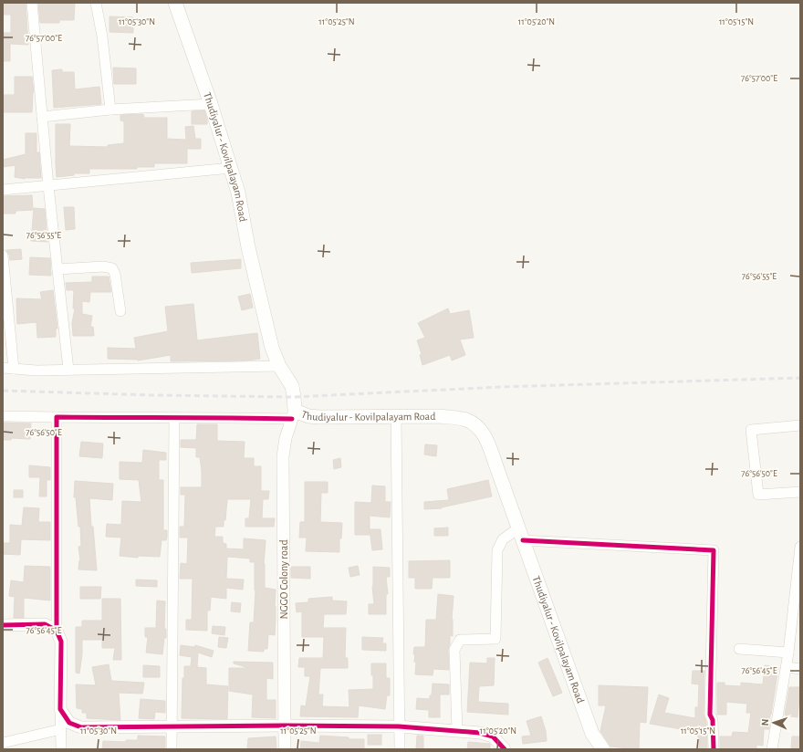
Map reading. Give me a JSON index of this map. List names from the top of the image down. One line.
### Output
{"streets":{"main road":["Thudiyalur - Kovilpalayam Road"],"street":["NGGO Colony road"]},"crossings":[["Thudiyalur - Kovilpalayam Road","NGGO Colony road"]],"north":"left","coordinates":["11°05'30\"N","11°05'25\"N","11°05'20\"N","11°05'15\"N","76°57'00\"E","76°56'55\"E","76°56'50\"E","76°56'45\"E"]}
